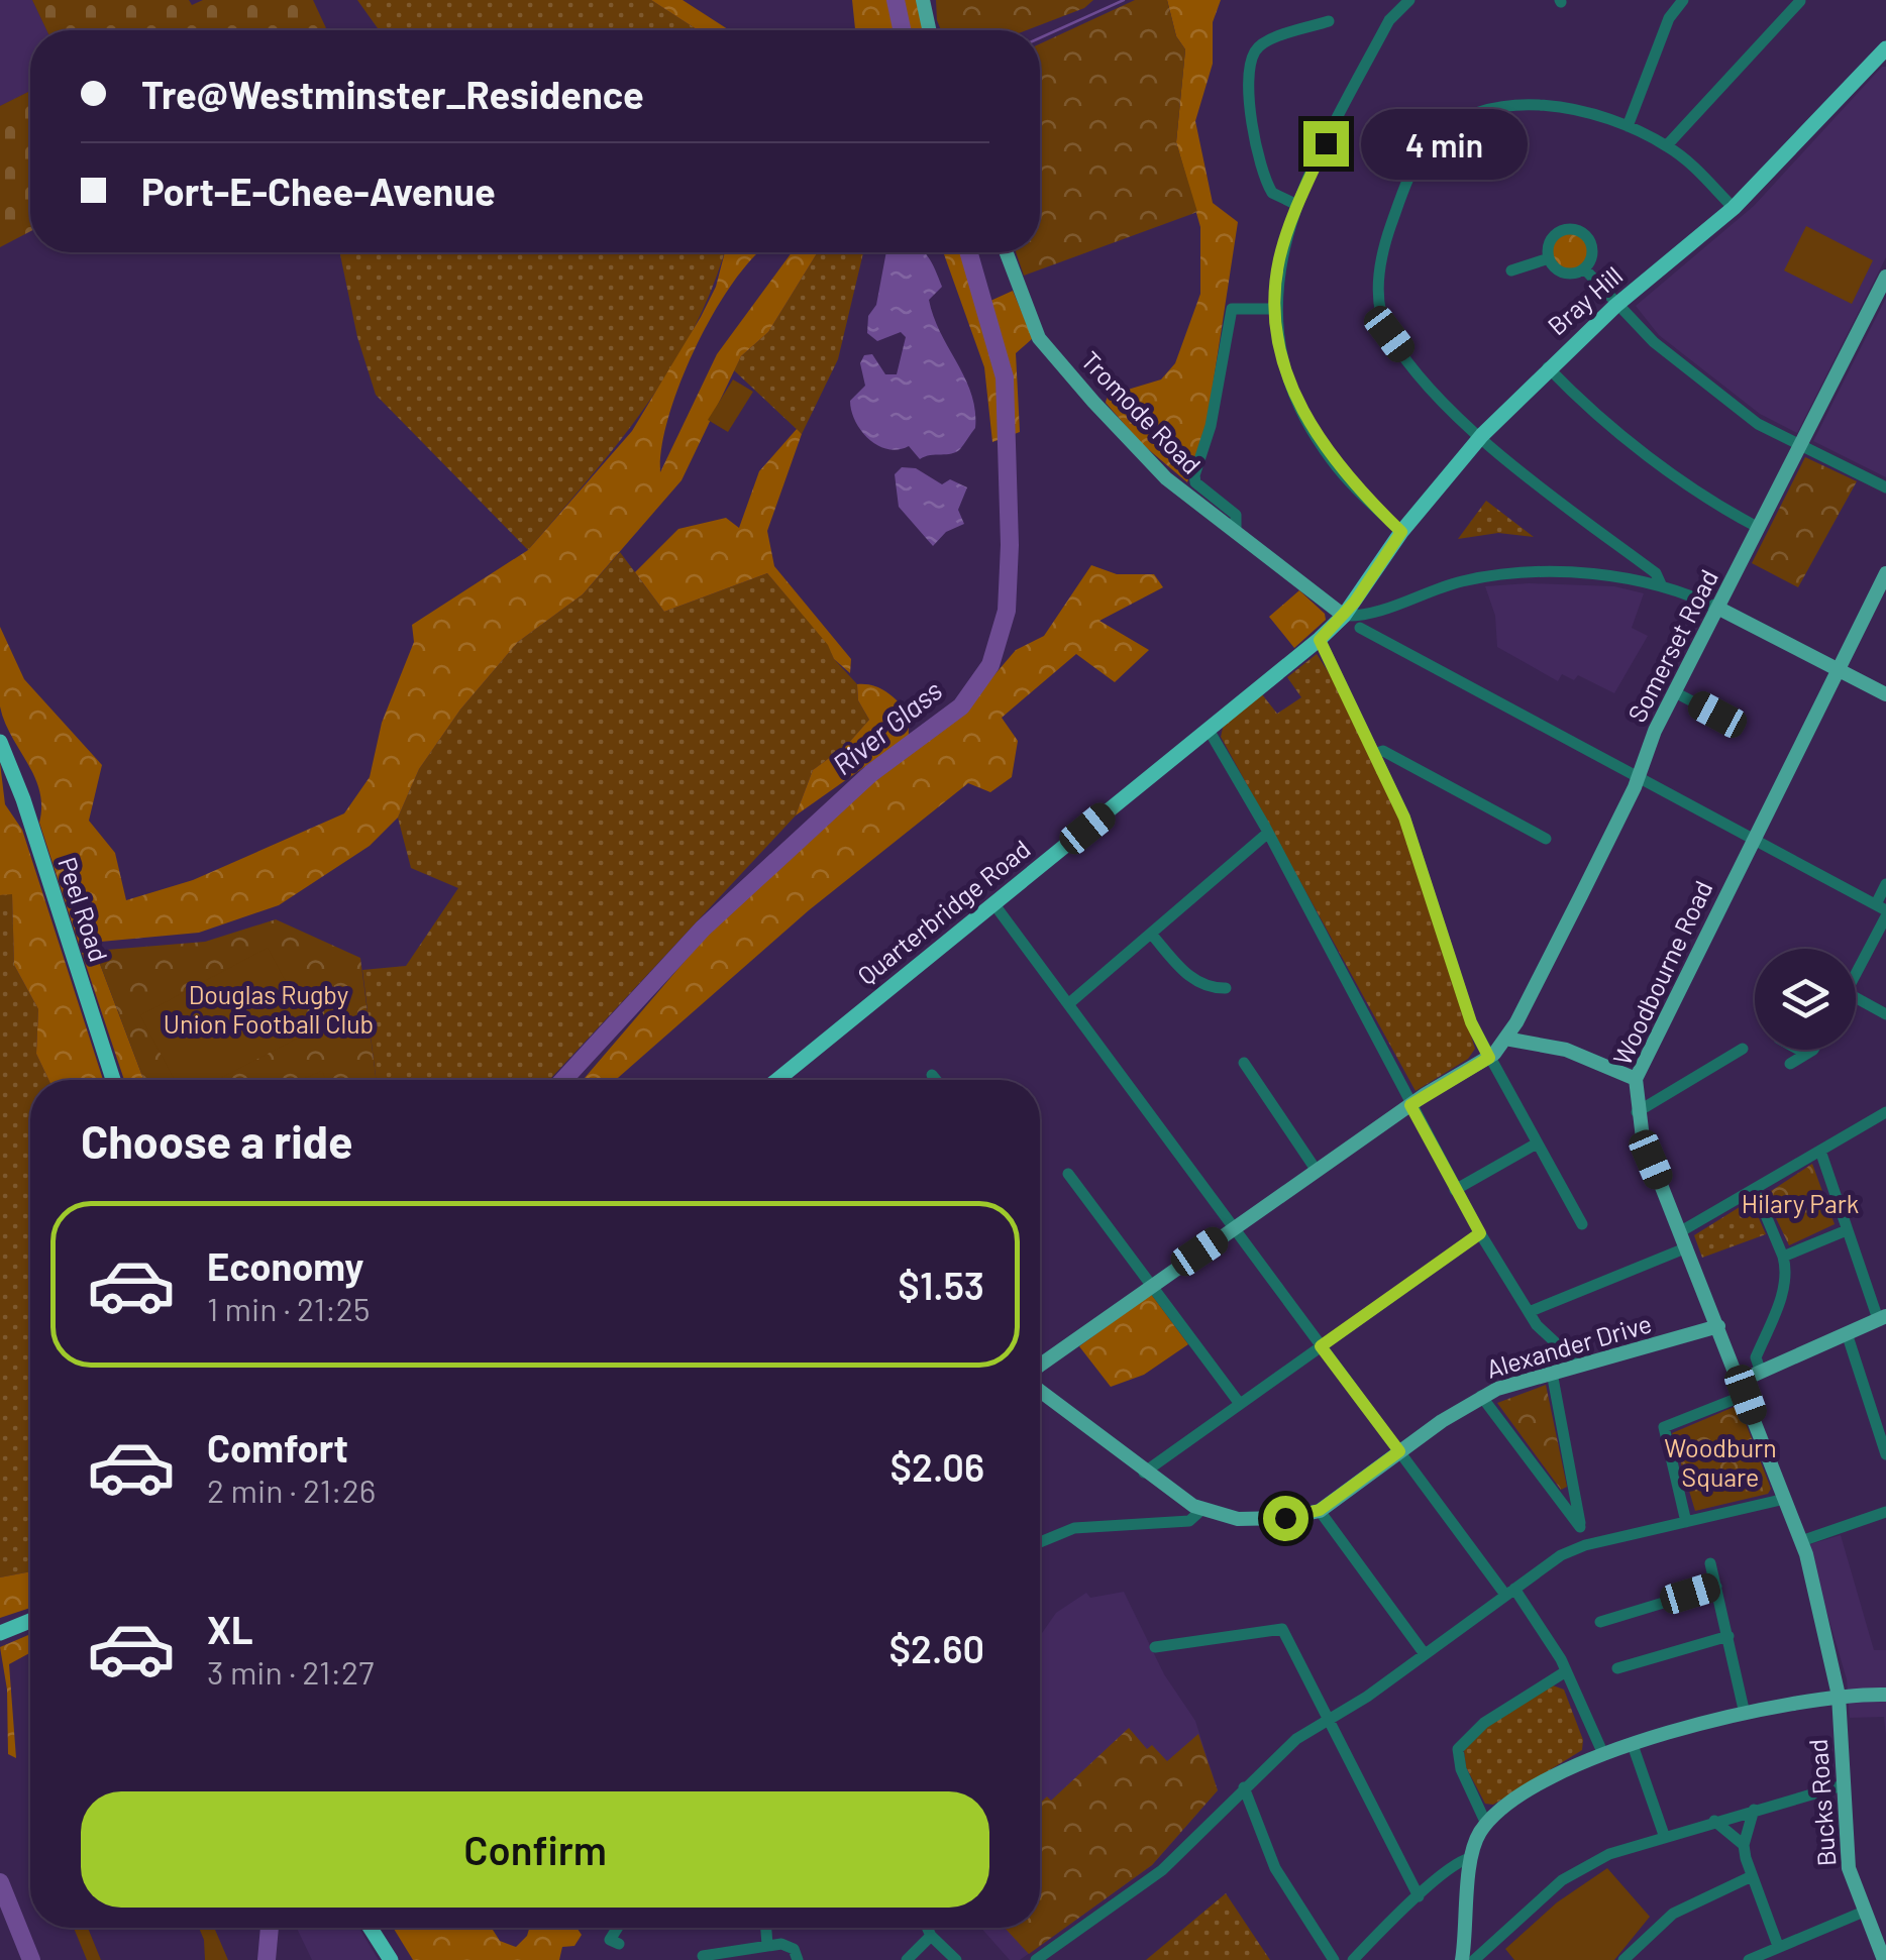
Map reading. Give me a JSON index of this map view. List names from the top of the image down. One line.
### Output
{"streets":{"highway":["Bray Hill","Peel Road","Quarterbridge Road"],"main road":["Tromode Road","Somerset Road","Woodbourne Road","Alexander Drive","Bucks Road"]},"crossings":[["Bray Hill","Tromode Road"],["Bray Hill","Quarterbridge Road"],["Tromode Road","Quarterbridge Road"],["Woodbourne Road","Alexander Drive"],["Woodbourne Road","Bucks Road"]],"water":["River Glass"],"parks":["Douglas Rugby Union Football Club","Hilary Park","Woodburn Square"],"page":{"banner":["Tre@Westminster_Residence","Port-E-Chee-Avenue"],"bubble":"4 min","heading":"Choose a ride","list":[{"name":"Economy","note":"1 min · 21:25","value":"$1.53"},{"name":"Comfort","note":"2 min · 21:26","value":"$2.06"},{"name":"XL","note":"3 min · 21:27","value":"$2.60"}],"buttons":"Confirm"}}
